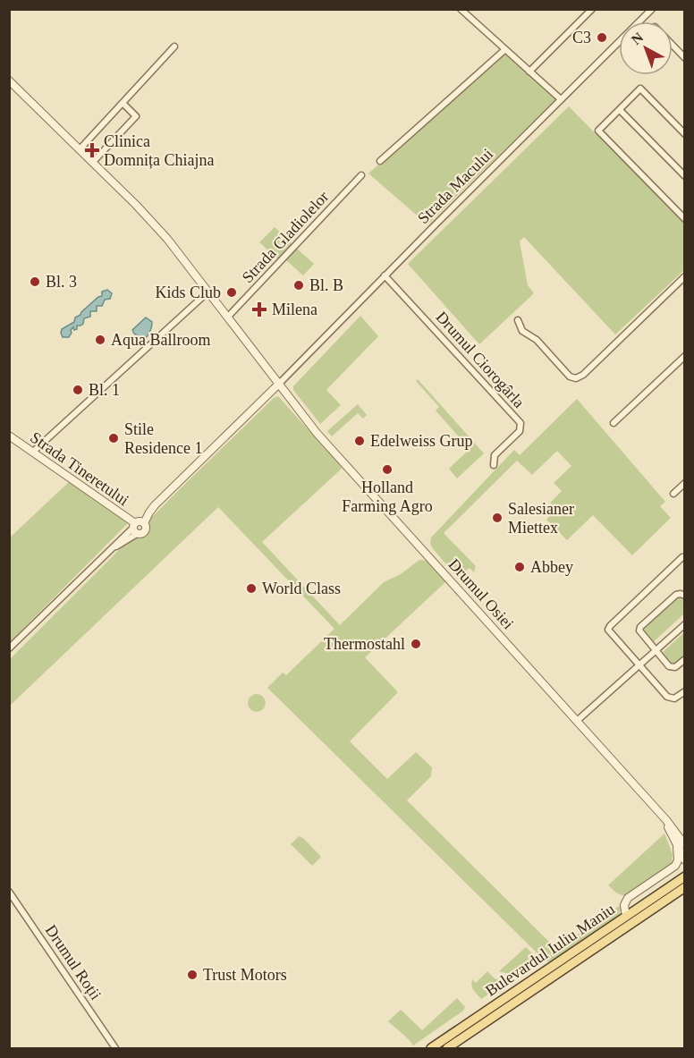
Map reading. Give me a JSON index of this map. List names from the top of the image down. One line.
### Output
{"streets":{"main road":["Bulevardul Iuliu Maniu"],"street":["Strada Macului","Strada Gladiolelor","Drumul Ciorogârla","Strada Tineretului","Drumul Osiei","Drumul Roții"]},"crossings":[["Strada Macului","Drumul Ciorogârla"],["Strada Macului","Drumul Osiei"],["Strada Gladiolelor","Drumul Osiei"]],"places":{"other":["C3","Bl. 3","Bl. B","Kids Club","Aqua Ballroom","Bl. 1","Stile Residence 1","Edelweiss Grup","Holland Farming Agro","Salesianer Miettex","Abbey","World Class","Thermostahl","Trust Motors"],"health":["Clinica Domnița Chiajna","Milena"]},"north":"top left"}
